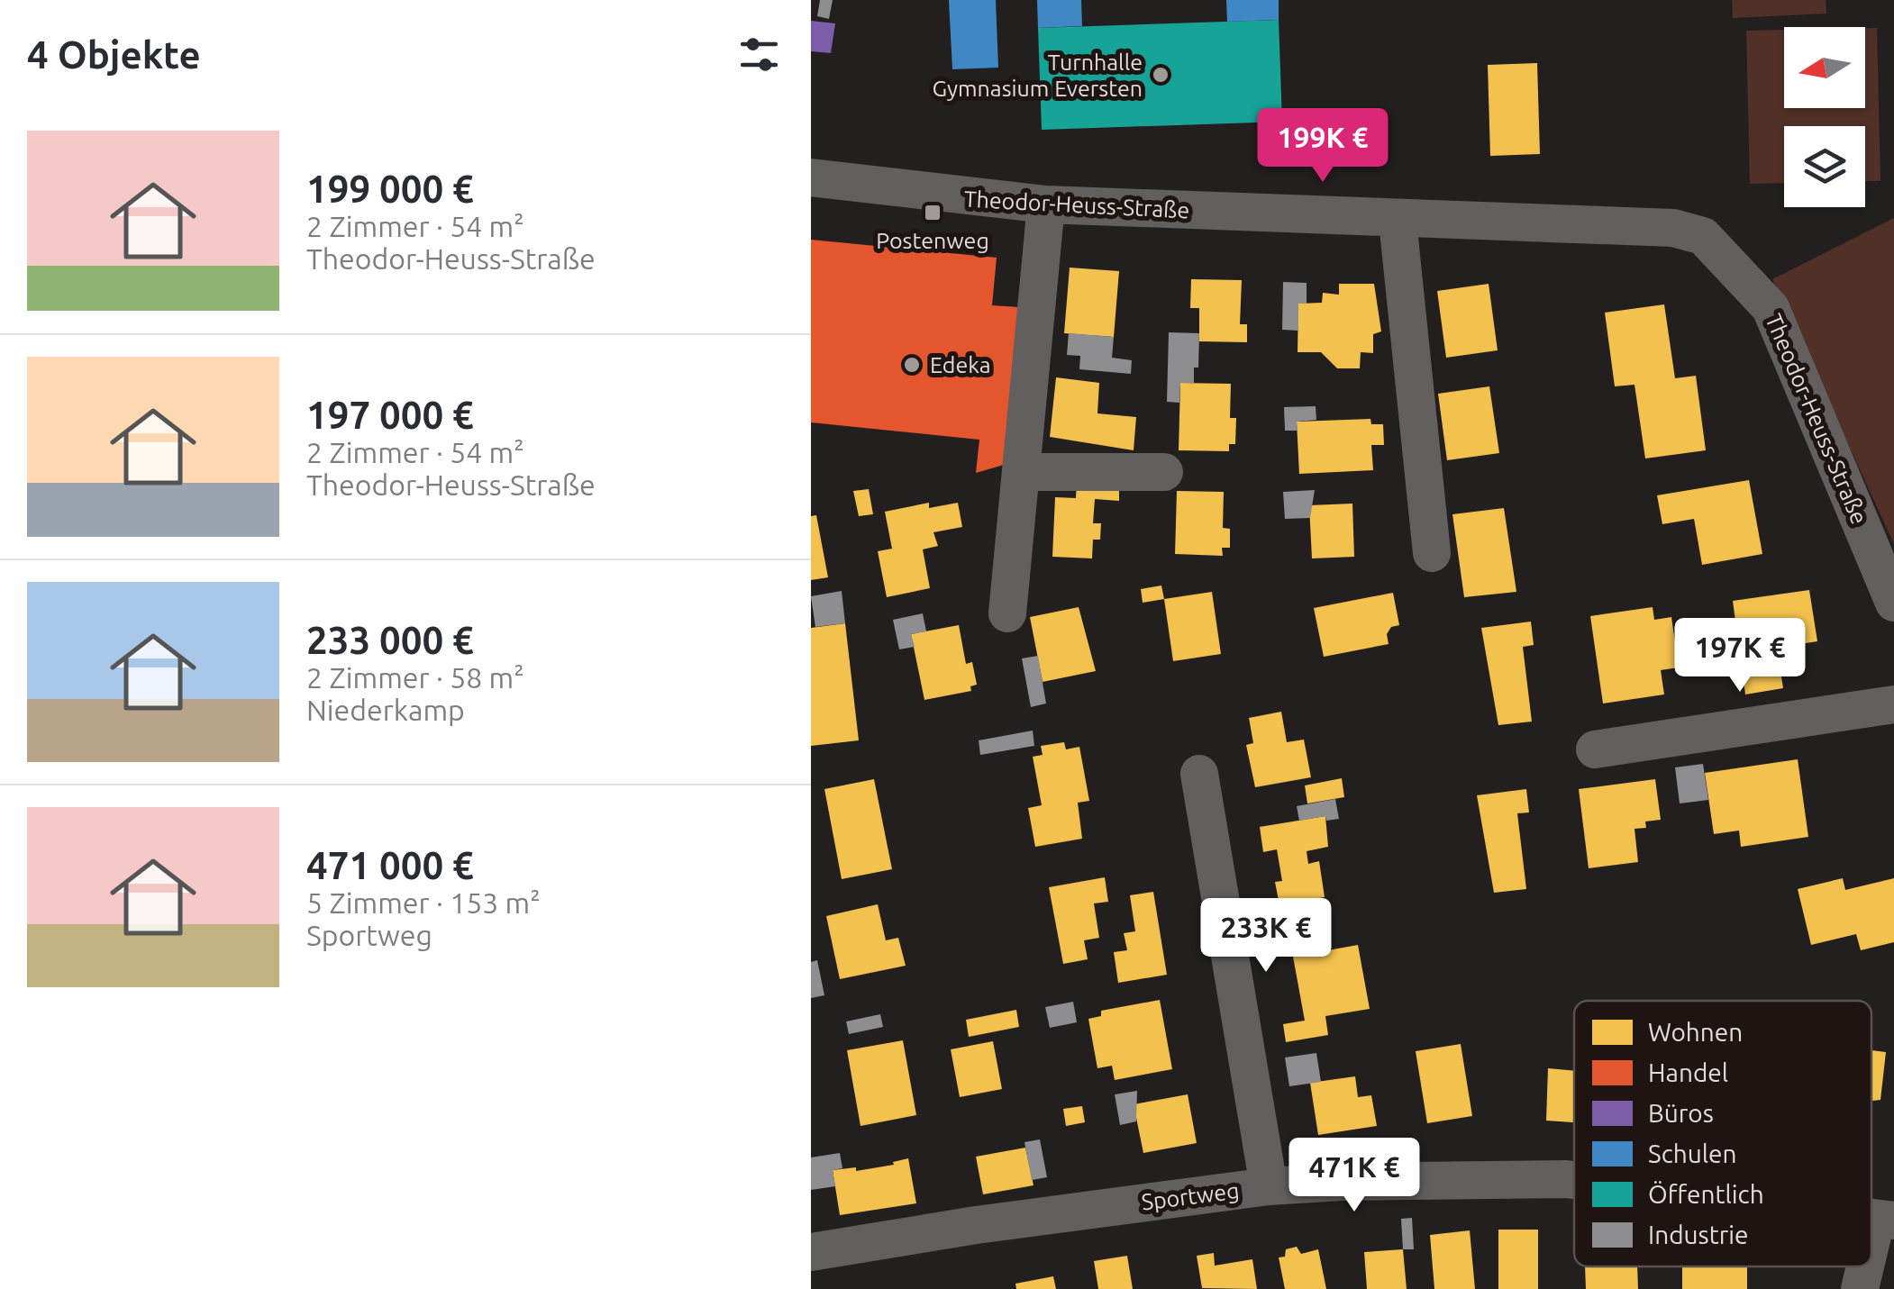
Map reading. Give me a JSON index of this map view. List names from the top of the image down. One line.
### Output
{"streets":{"street":["Theodor-Heuss-Straße","Sportweg"]},"places":{"other":["Turnhalle Gymnasium Eversten","Edeka"],"transit":["Postenweg"]},"legend":["Wohnen","Handel","Büros","Schulen","Öffentlich","Industrie"],"north":"left","page":{"heading":"4 Objekte","list":[{"name":"199 000 €","note":"2 Zimmer · 54 m² · Theodor-Heuss-Straße"},{"name":"197 000 €","note":"2 Zimmer · 54 m² · Theodor-Heuss-Straße"},{"name":"233 000 €","note":"2 Zimmer · 58 m² · Niederkamp"},{"name":"471 000 €","note":"5 Zimmer · 153 m² · Sportweg"}],"price":["199K €","197K €","233K €","471K €"]}}
